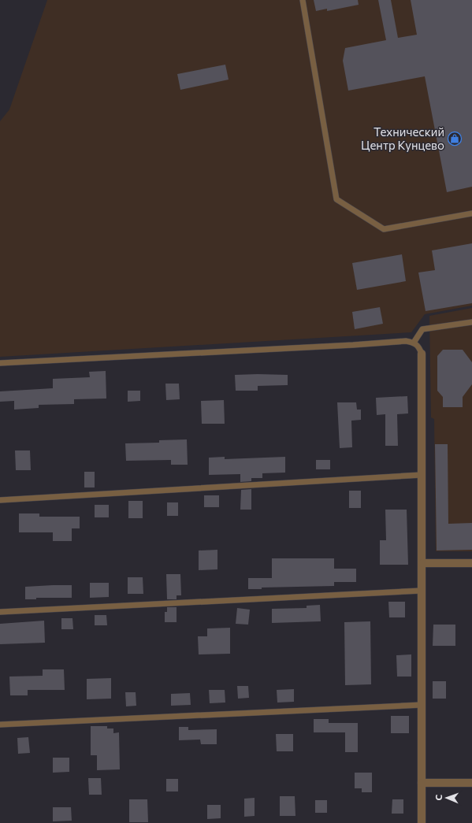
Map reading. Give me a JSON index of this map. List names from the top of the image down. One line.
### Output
{"places":{"shop":["Технический Центр Кунцево"]},"north":"left"}
